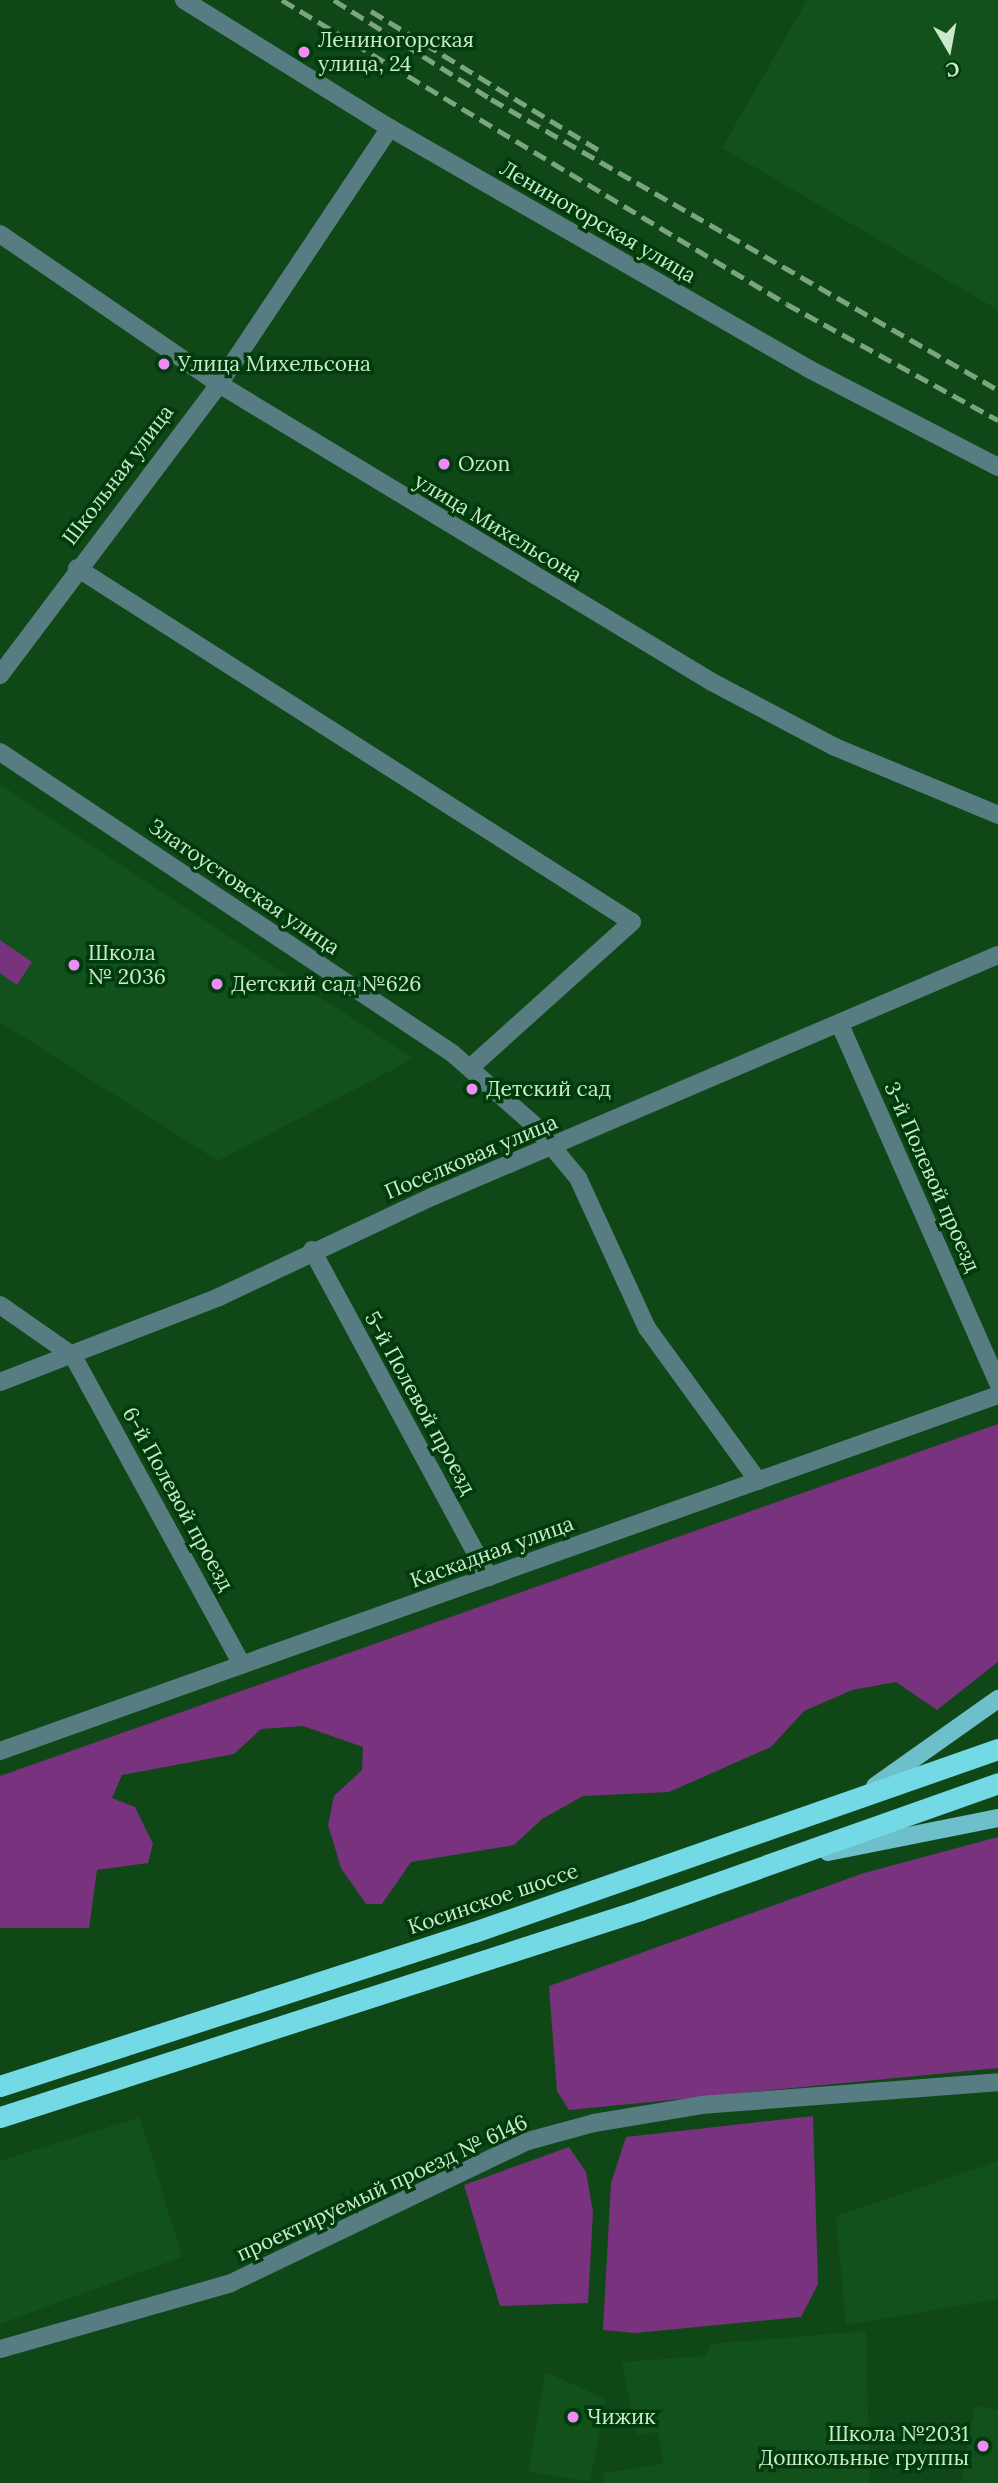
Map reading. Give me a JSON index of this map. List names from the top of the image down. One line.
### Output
{"streets":{"highway":["Косинское шоссе"],"street":["Лениногорская улица","Школьная улица","улица Михельсона","Златоустовская улица","Поселковая улица","3-й Полевой проезд","5-й Полевой проезд","6-й Полевой проезд","Каскадная улица","проектируемый проезд № 6146"]},"crossings":[["Лениногорская улица","Школьная улица"],["Школьная улица","улица Михельсона"],["Златоустовская улица","Поселковая улица"],["Златоустовская улица","Каскадная улица"],["Поселковая улица","3-й Полевой проезд"],["Поселковая улица","5-й Полевой проезд"],["Поселковая улица","6-й Полевой проезд"],["5-й Полевой проезд","Каскадная улица"],["6-й Полевой проезд","Каскадная улица"]],"places":["Лениногорская улица, 24","Улица Михельсона","Ozon","Школа № 2036","Детский сад №626","Детский сад","Чижик","Школа №2031 Дошкольные группы"],"north":"bottom"}
